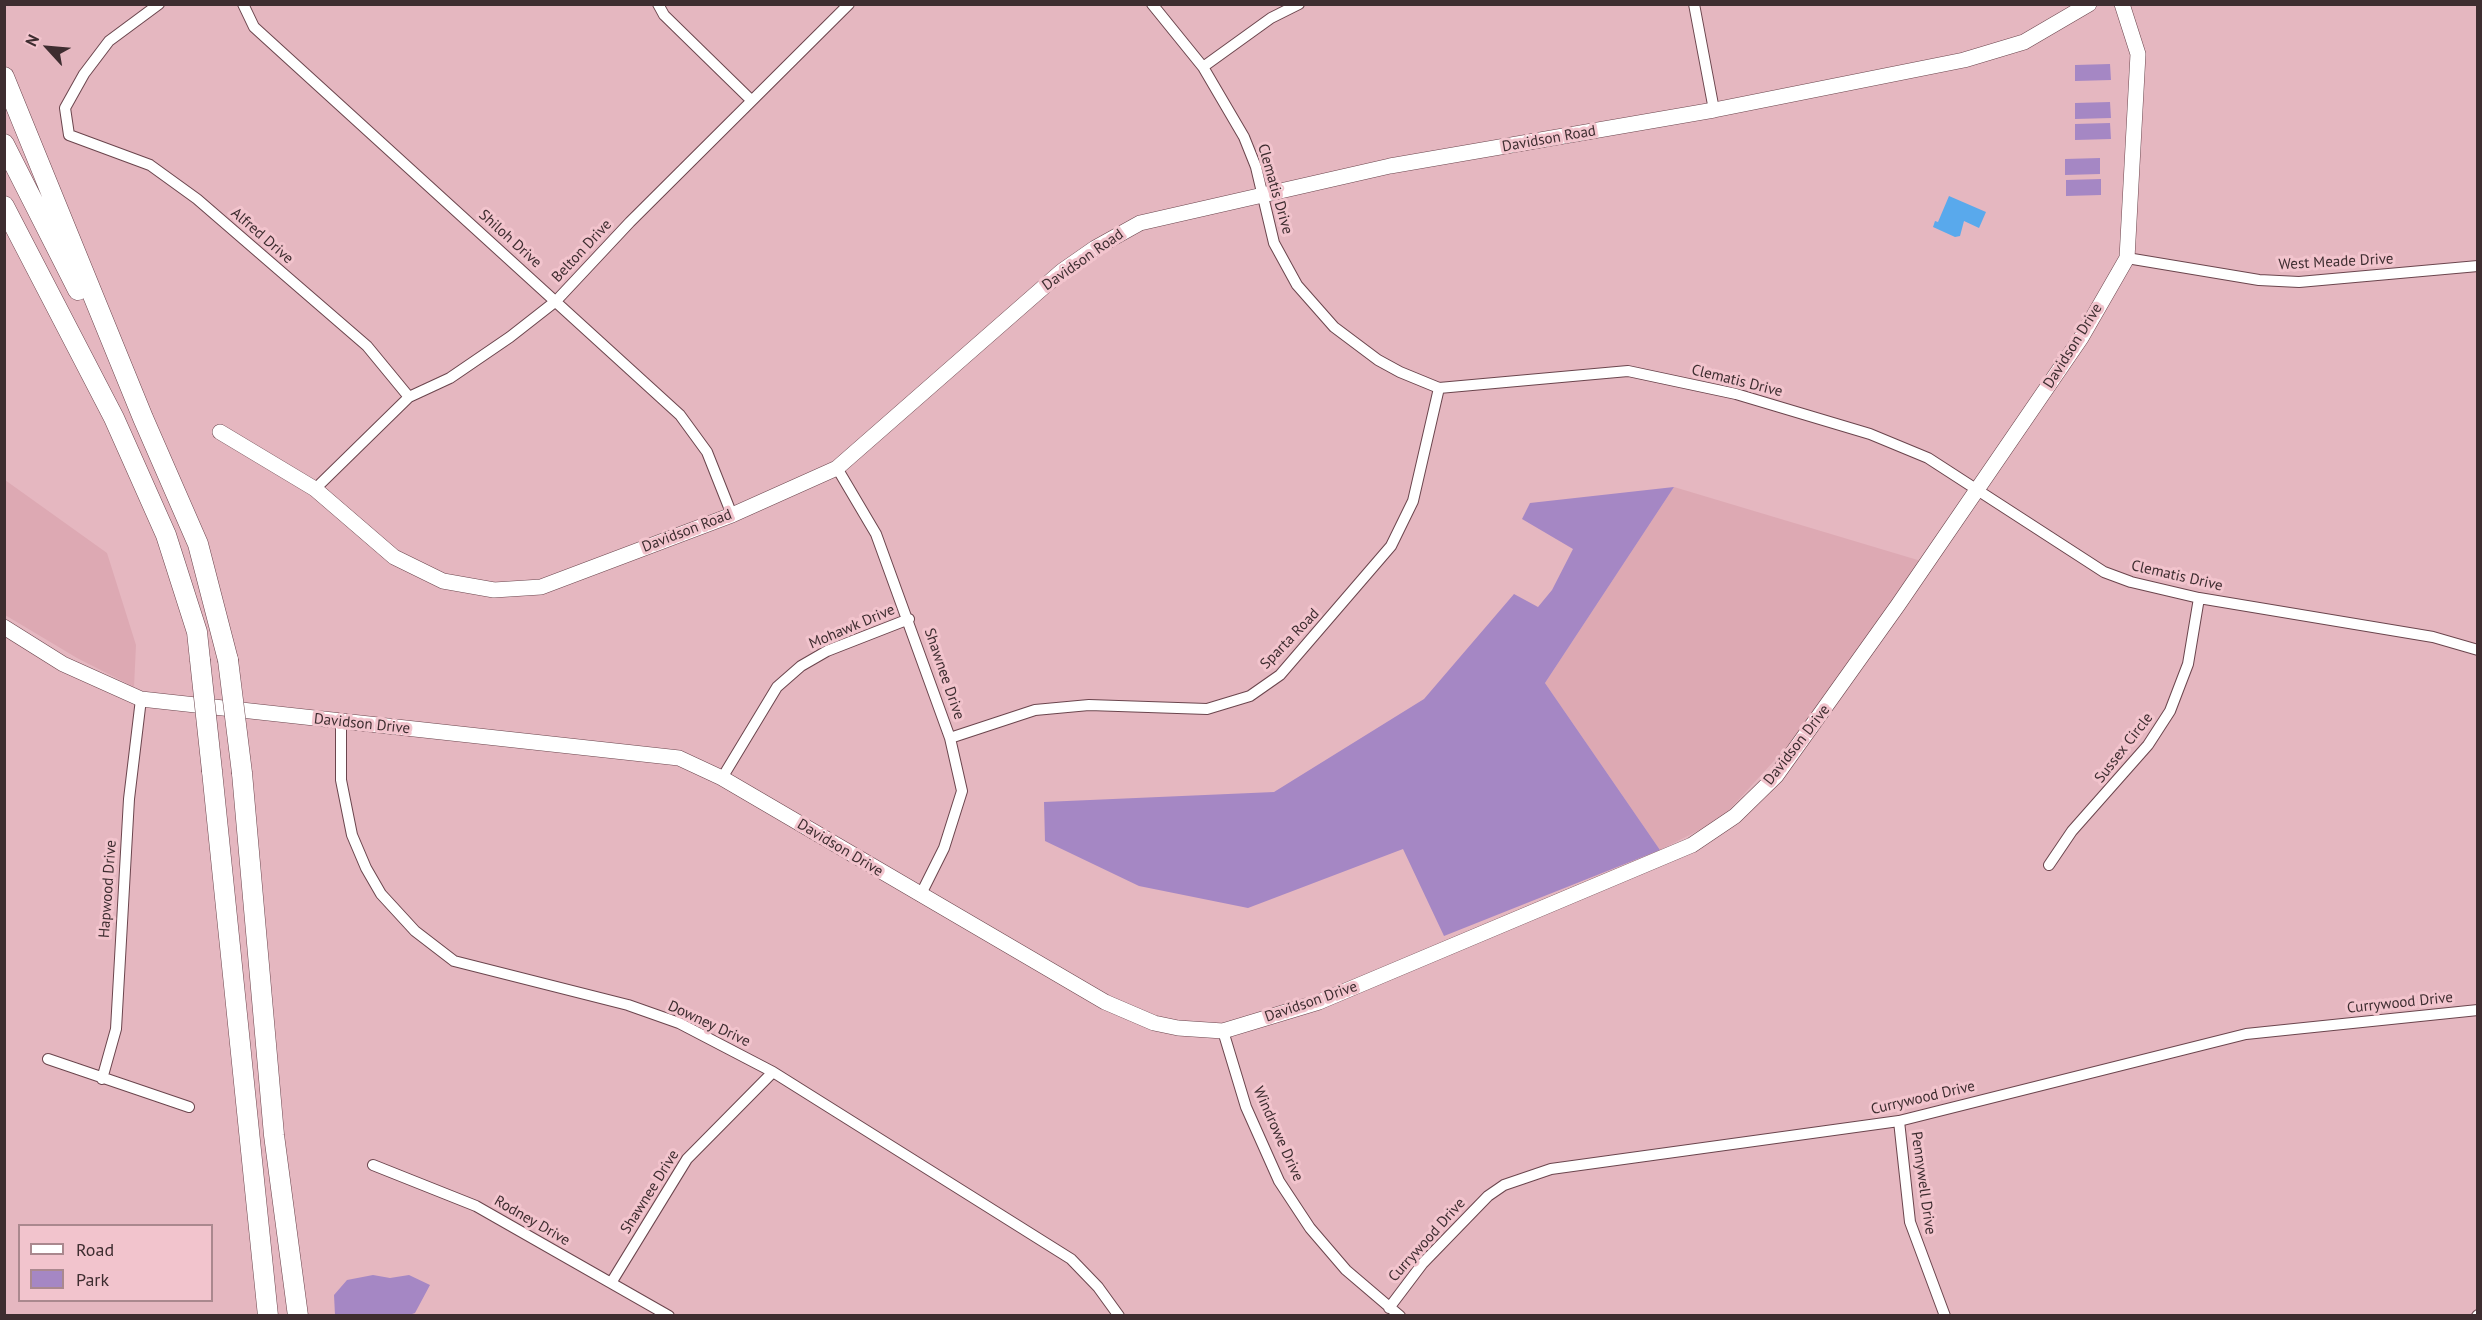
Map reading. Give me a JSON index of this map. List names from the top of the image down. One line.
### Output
{"streets":{"street":["Davidson Road","Clematis Drive","Alfred Drive","Shiloh Drive","Belton Drive","West Meade Drive","Davidson Drive","Mohawk Drive","Sparta Road","Shawnee Drive","Sussex Circle","Hapwood Drive","Currywood Drive","Downey Drive","Windrowe Drive","Pennywell Drive","Rodney Drive"]},"crossings":[["Davidson Road","Clematis Drive"],["Davidson Road","Shiloh Drive"],["Davidson Road","Belton Drive"],["Davidson Road","Shawnee Drive"],["Clematis Drive","Davidson Drive"],["Clematis Drive","Sparta Road"],["Clematis Drive","Sussex Circle"],["Alfred Drive","Belton Drive"],["Shiloh Drive","Belton Drive"],["West Meade Drive","Davidson Drive"],["Davidson Drive","Mohawk Drive"],["Davidson Drive","Shawnee Drive"],["Davidson Drive","Hapwood Drive"],["Davidson Drive","Downey Drive"],["Davidson Drive","Windrowe Drive"],["Mohawk Drive","Shawnee Drive"],["Sparta Road","Shawnee Drive"],["Shawnee Drive","Downey Drive"],["Shawnee Drive","Rodney Drive"],["Currywood Drive","Windrowe Drive"],["Currywood Drive","Pennywell Drive"]],"legend":["Road","Park"],"north":"top left"}
